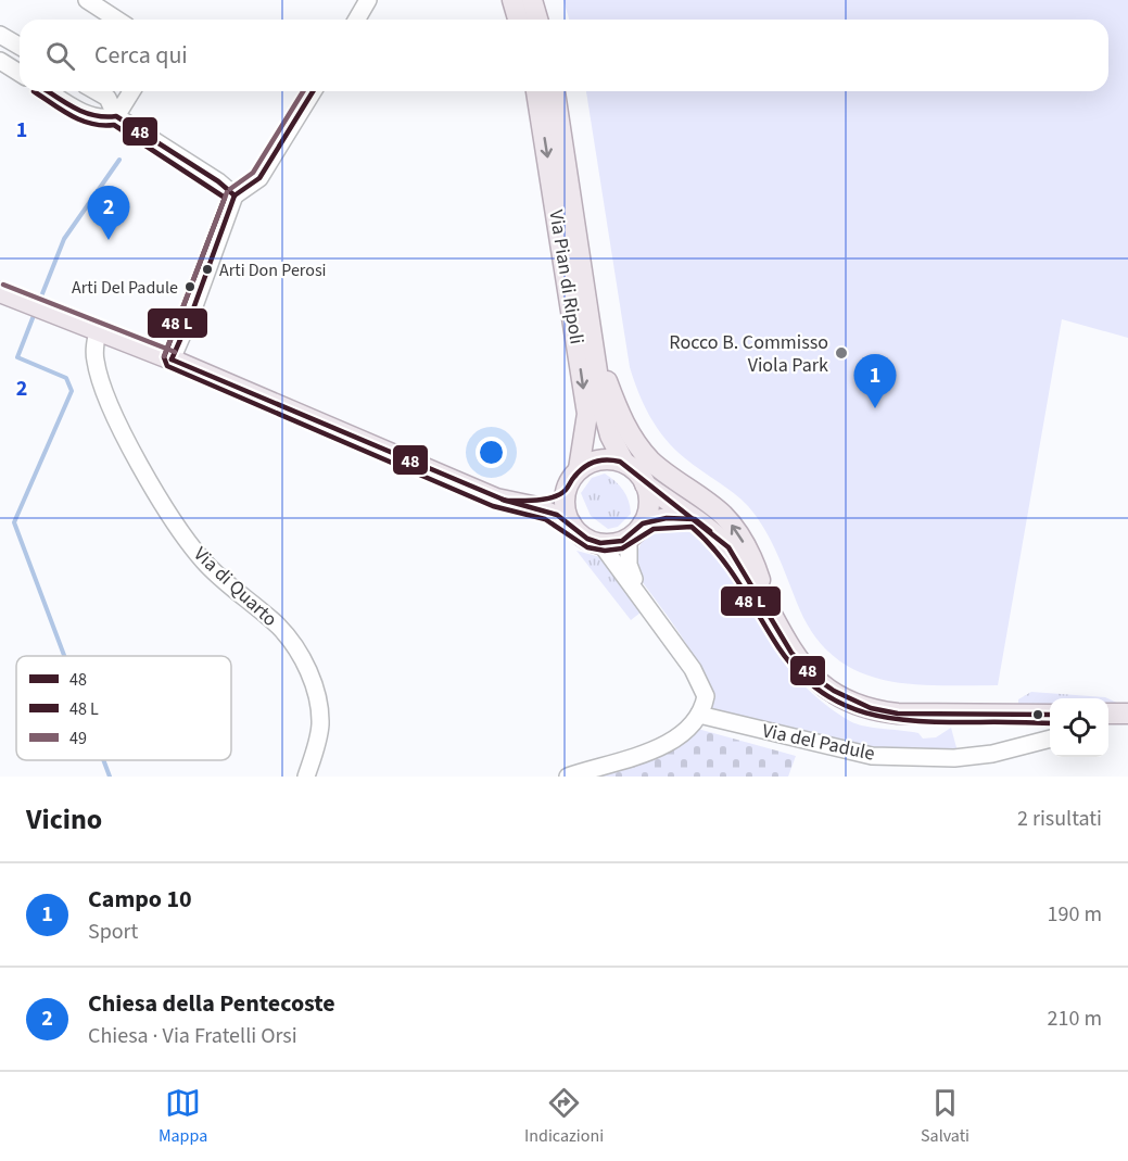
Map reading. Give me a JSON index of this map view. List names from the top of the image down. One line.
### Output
{"streets":{"main road":["Via Pian di Ripoli"],"street":["Via di Quarto","Via del Padule"]},"places":["Arti Don Perosi","Arti Del Padule","Rocco B. Commisso Viola Park"],"lines":["transit line 48","transit line 49"],"legend":["48","48 L","49"],"page":{"search":"Cerca qui","pins":["2","1"],"heading":["Vicino","2 risultati"],"list":[{"mark":"1","name":"Campo 10","note":"Sport","value":"190 m"},{"mark":"2","name":"Chiesa della Pentecoste","note":"Chiesa · Via Fratelli Orsi","value":"210 m"}],"nav":["Mappa","Indicazioni","Salvati"]},"grid":{"rows":["1","2"]}}
